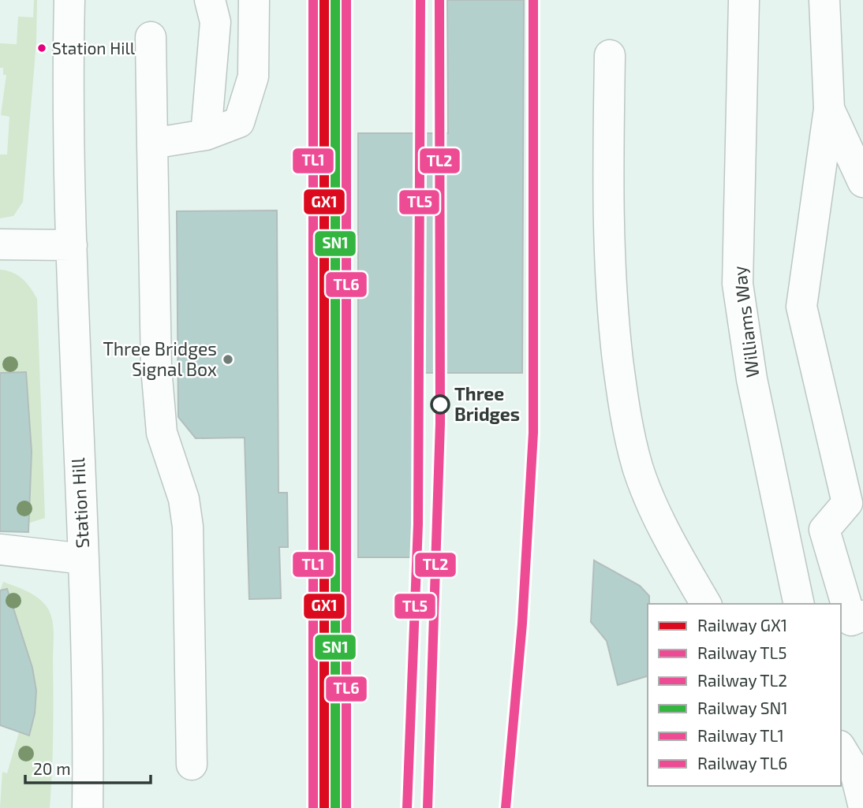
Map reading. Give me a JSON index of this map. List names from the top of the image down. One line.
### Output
{"streets":{"street":["Williams Way","Station Hill"]},"places":["Station Hill","Three Bridges Signal Box","Three Bridges"],"lines":["rail line GX1","rail line TL5","rail line TL2","rail line SN1","rail line TL1","rail line TL6"],"legend":["Railway GX1","Railway TL5","Railway TL2","Railway SN1","Railway TL1","Railway TL6"],"scale_bar":"20 m"}
